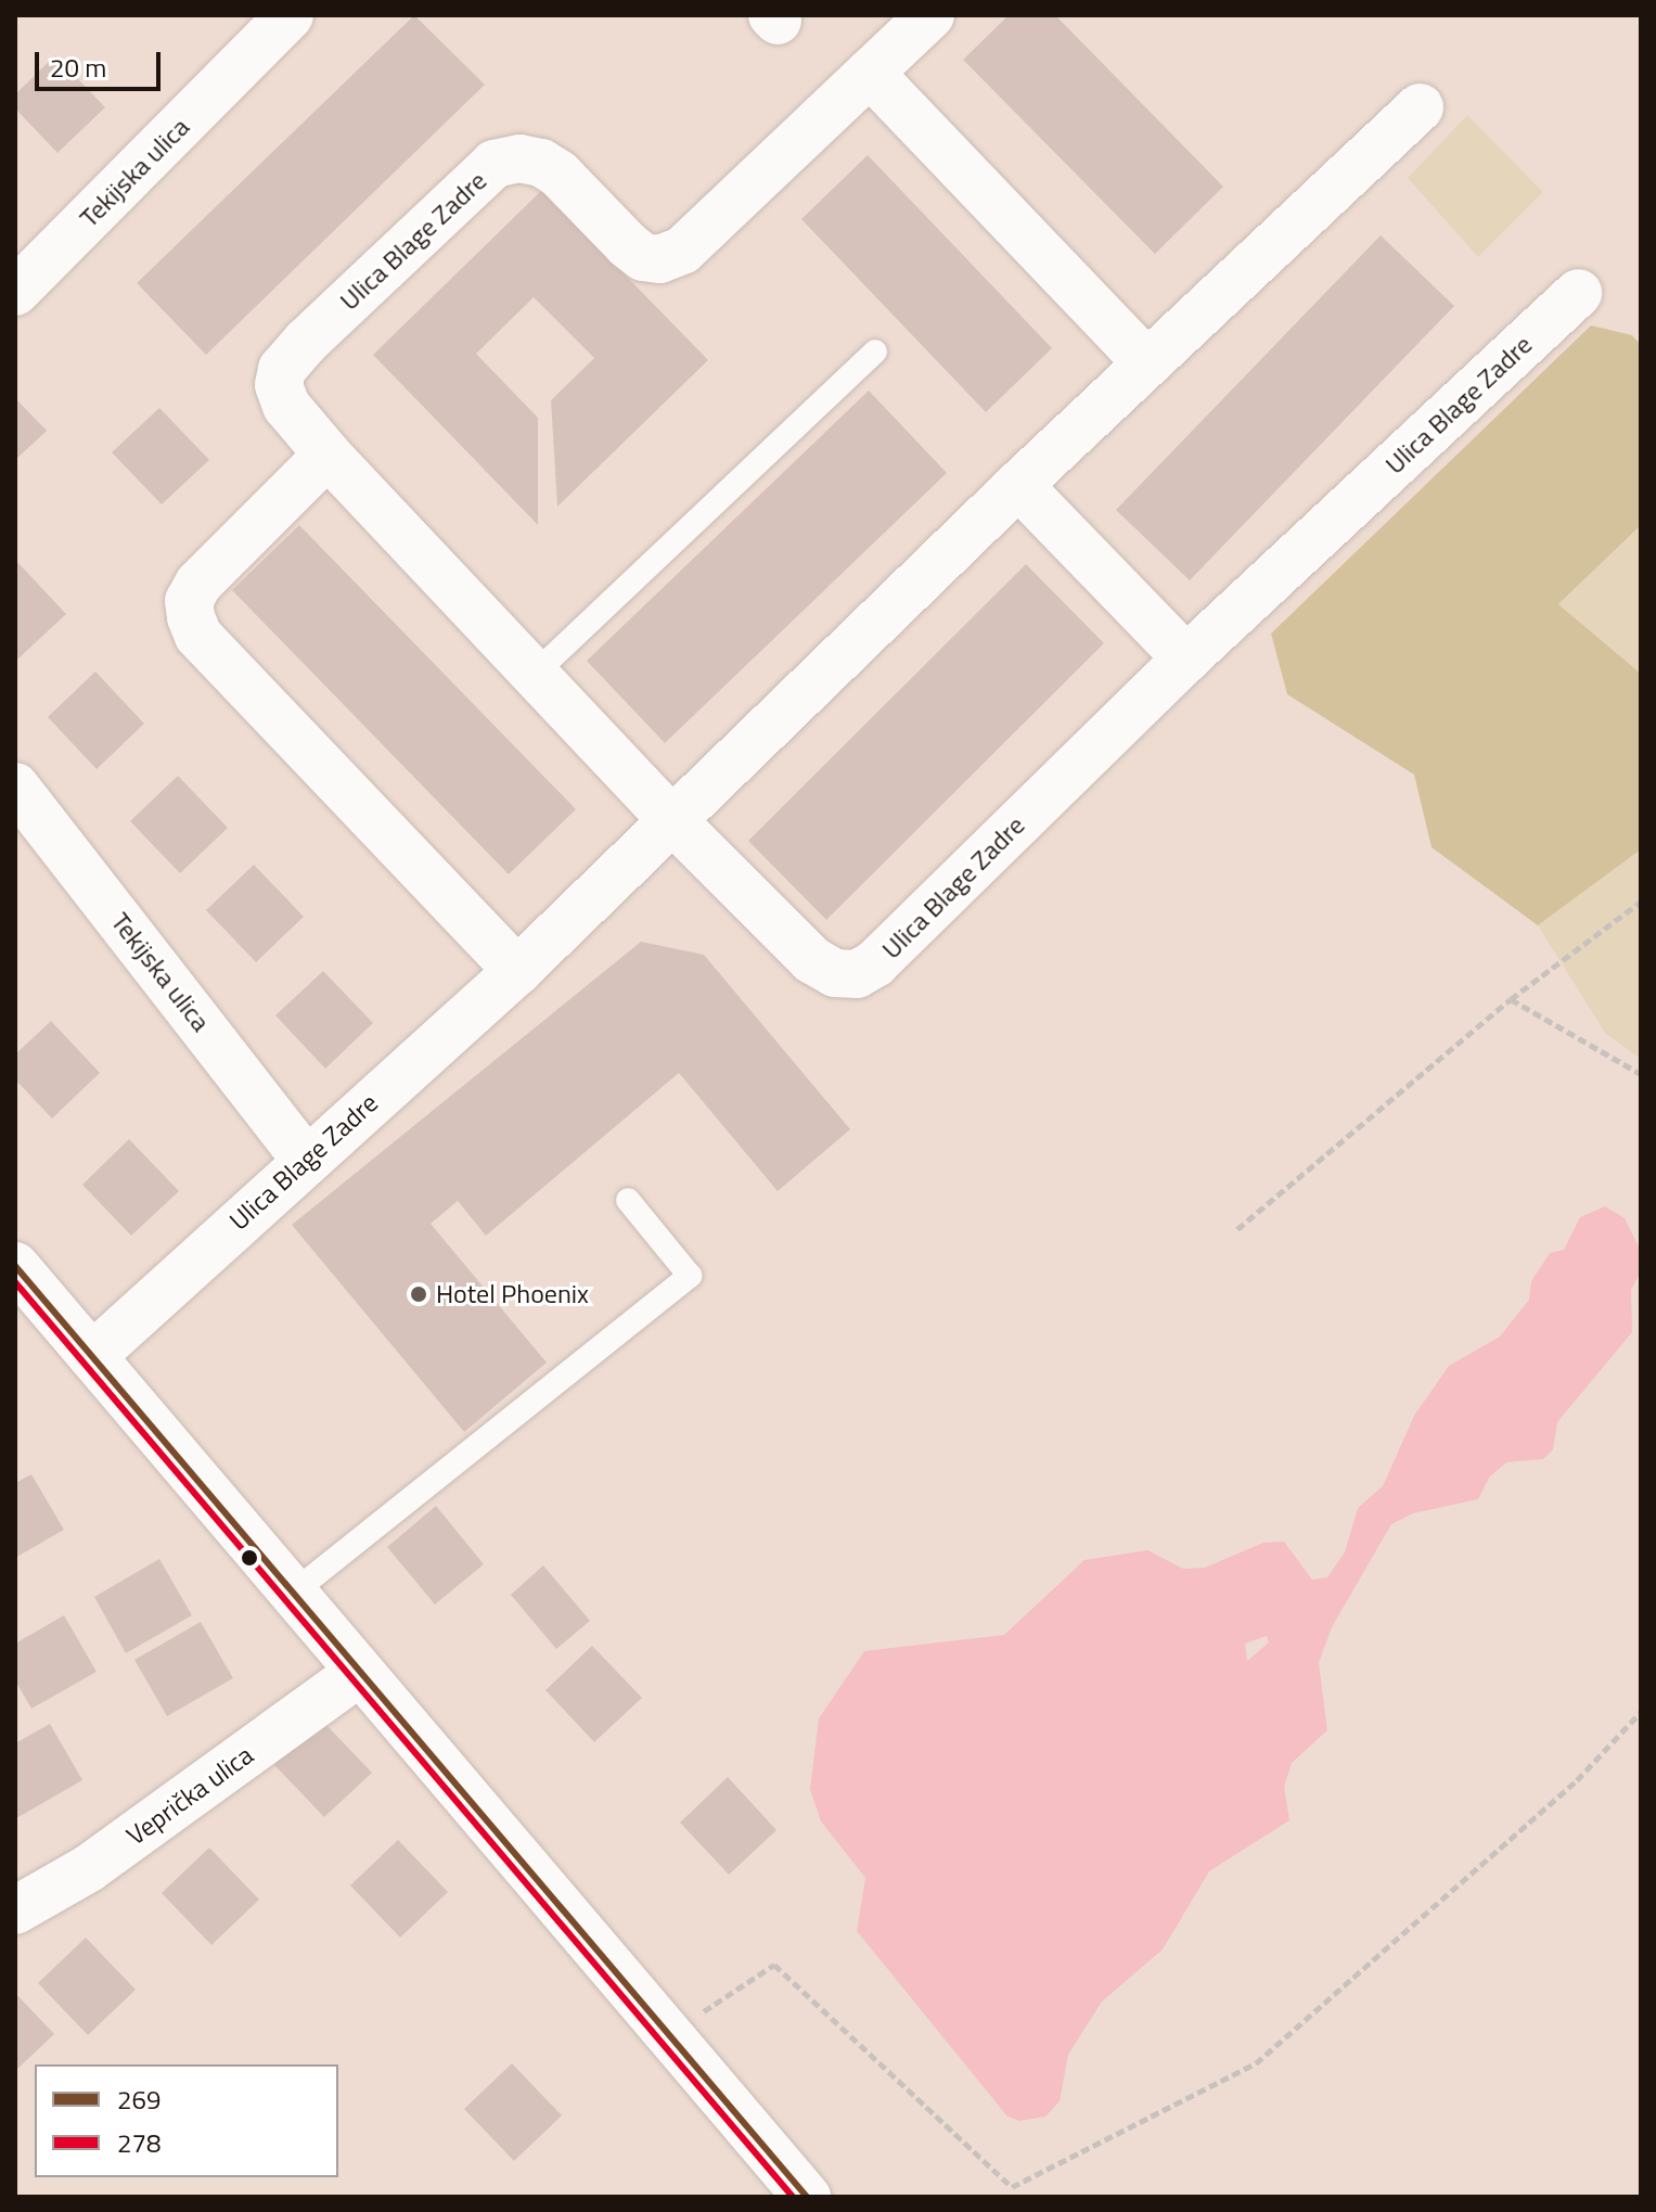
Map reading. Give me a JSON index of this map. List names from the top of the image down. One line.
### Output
{"streets":{"street":["Tekijska ulica","Ulica Blage Zadre","Veprička ulica"]},"crossings":[["Tekijska ulica","Ulica Blage Zadre"]],"places":["Hotel Phoenix"],"lines":["transit line 269","transit line 278"],"legend":["269","278"],"scale_bar":"20 m"}
